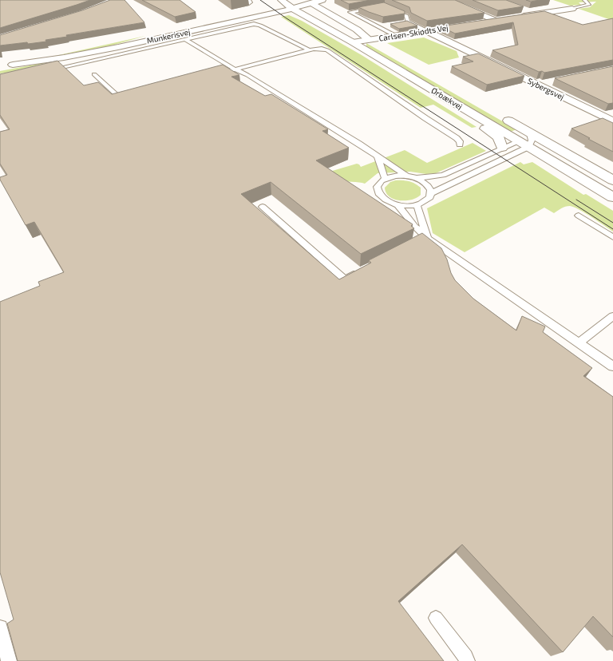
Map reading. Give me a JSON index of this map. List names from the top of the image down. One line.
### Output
{"streets":{"main road":["Carlsen-Skiødts Vej","Munkerisvej","Sybergsvej","Ørbækvej"]},"crossings":[["Carlsen-Skiødts Vej","Sybergsvej"],["Carlsen-Skiødts Vej","Ørbækvej"],["Munkerisvej","Ørbækvej"]]}
